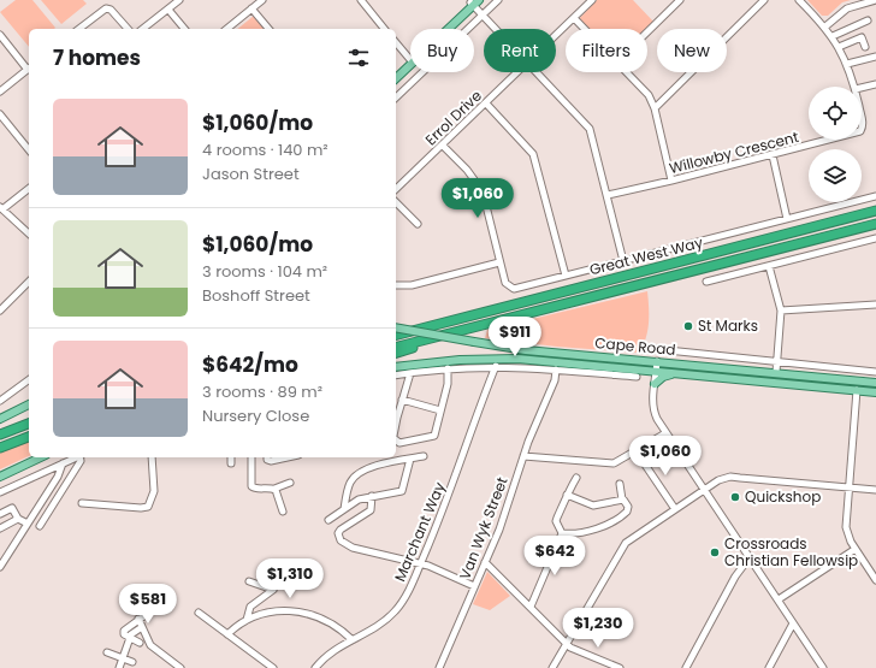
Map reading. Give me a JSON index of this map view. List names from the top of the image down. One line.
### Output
{"streets":{"highway":["Great West Way"],"main road":["Cape Road"],"street":["Errol Drive","Willowby Crescent","Van Wyk Street","Marchant Way"]},"places":["St Marks","Quickshop","Crossroads Christian Fellowsip"],"page":{"chip":["Buy","Rent","Filters","New"],"heading":"7 homes","list":[{"name":"$1,060/mo","note":"4 rooms · 140 m² · Jason Street"},{"name":"$1,060/mo","note":"3 rooms · 104 m² · Boshoff Street"},{"name":"$642/mo","note":"3 rooms · 89 m² · Nursery Close"}],"price":["$1,060","$911","$1,060","$642","$1,310","$581","$1,230"]}}
